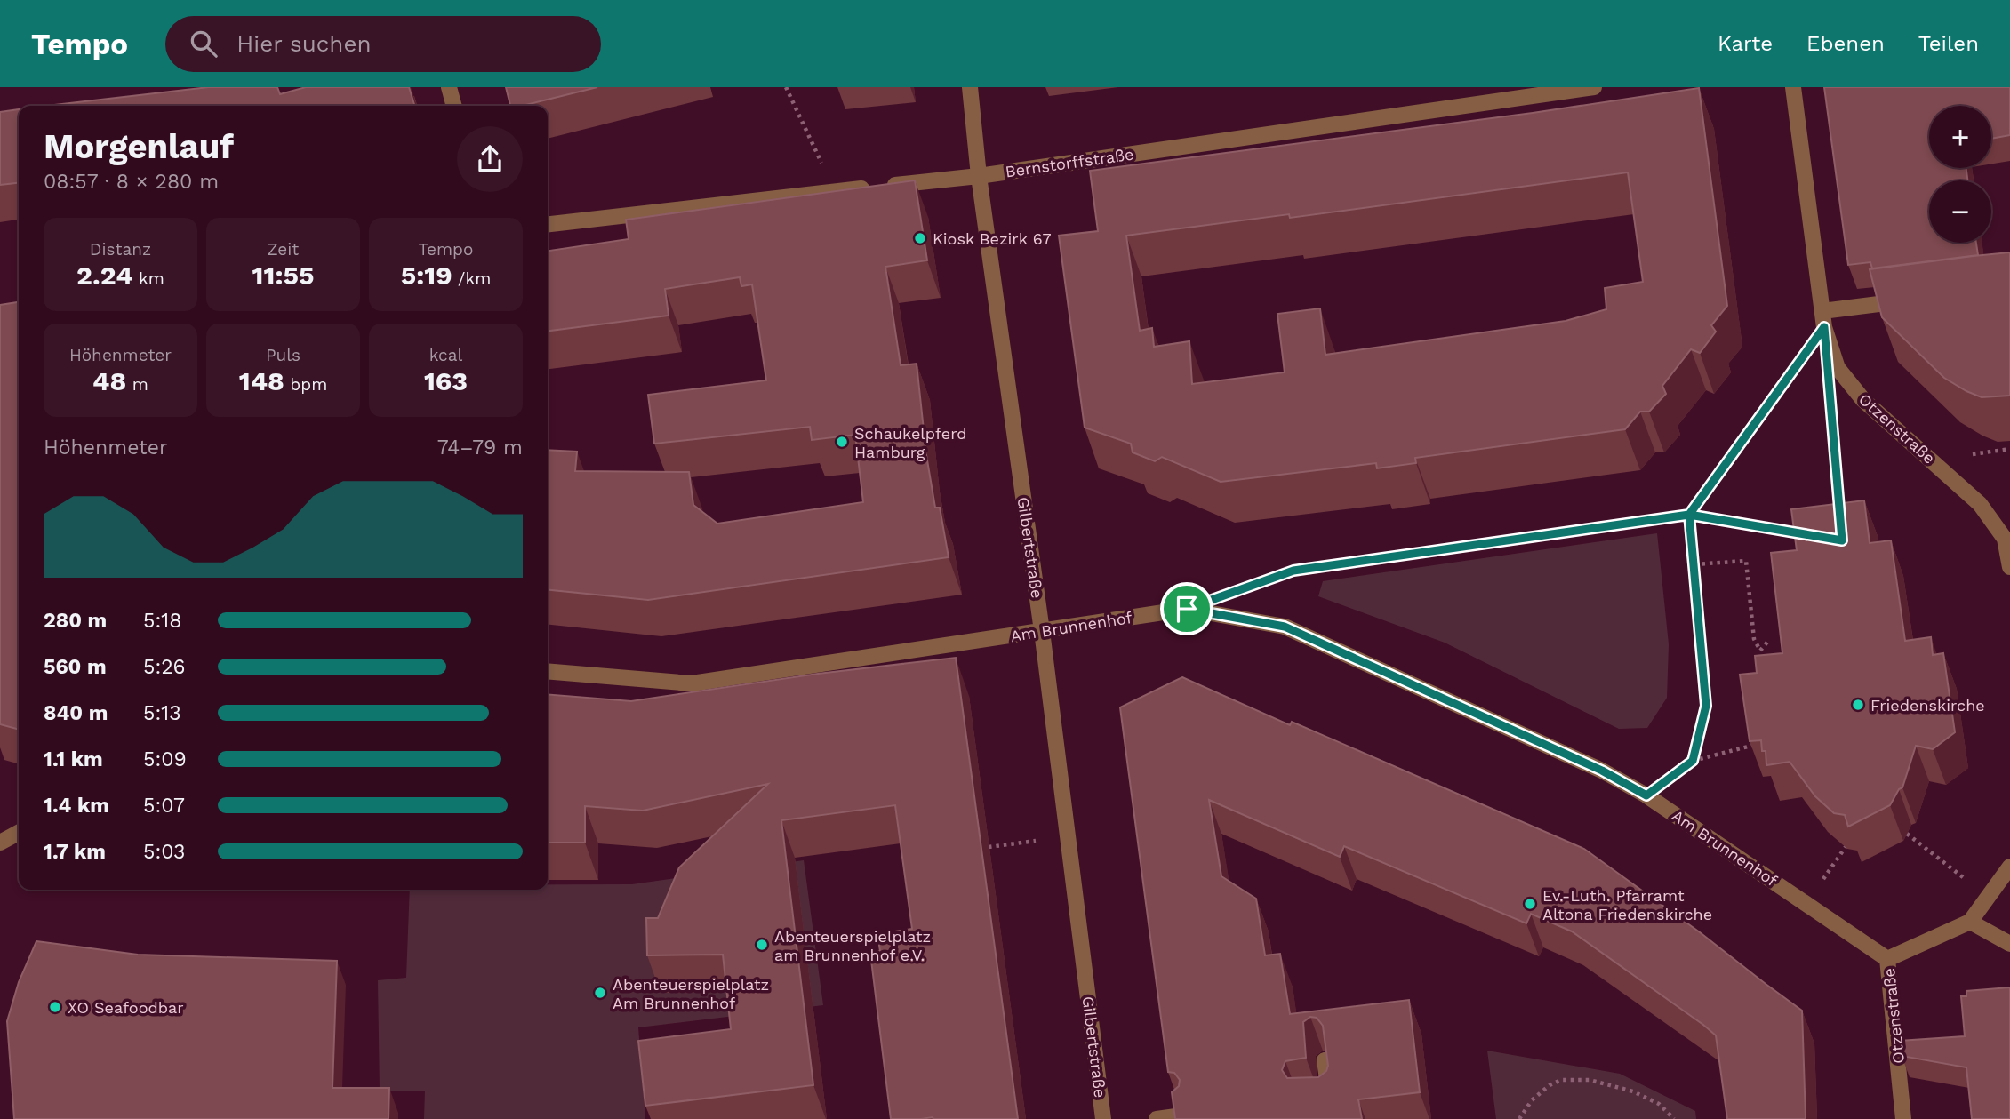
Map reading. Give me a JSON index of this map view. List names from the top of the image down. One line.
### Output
{"streets":{"street":["Bernstorffstraße","Otzenstraße","Gilbertstraße","Am Brunnenhof"]},"crossings":[["Bernstorffstraße","Gilbertstraße"],["Otzenstraße","Am Brunnenhof"],["Gilbertstraße","Am Brunnenhof"]],"places":["Kiosk Bezirk 67","Schaukelpferd Hamburg","Friedenskirche","Ev.-Luth. Pfarramt Altona Friedenskirche","Abenteuerspielplatz am Brunnenhof e.V.","Abenteuerspielplatz Am Brunnenhof","XO Seafoodbar"],"page":{"header":"Tempo","search":"Hier suchen","nav":["Karte","Ebenen","Teilen"],"map_buttons":["+","−"],"heading":["Morgenlauf","08:57 · 8 × 280 m"],"stats":[["Distanz","2.24 km"],["Zeit","11:55"],["Tempo","5:19 /km"],["Höhenmeter","48 m"],["Puls","148 bpm"],["kcal","163"]],"chart":["Höhenmeter","74–79 m"],"list":[{"name":"280 m","note":"5:18"},{"name":"560 m","note":"5:26"},{"name":"840 m","note":"5:13"},{"name":"1.1 km","note":"5:09"},{"name":"1.4 km","note":"5:07"},{"name":"1.7 km","note":"5:03"}]}}
